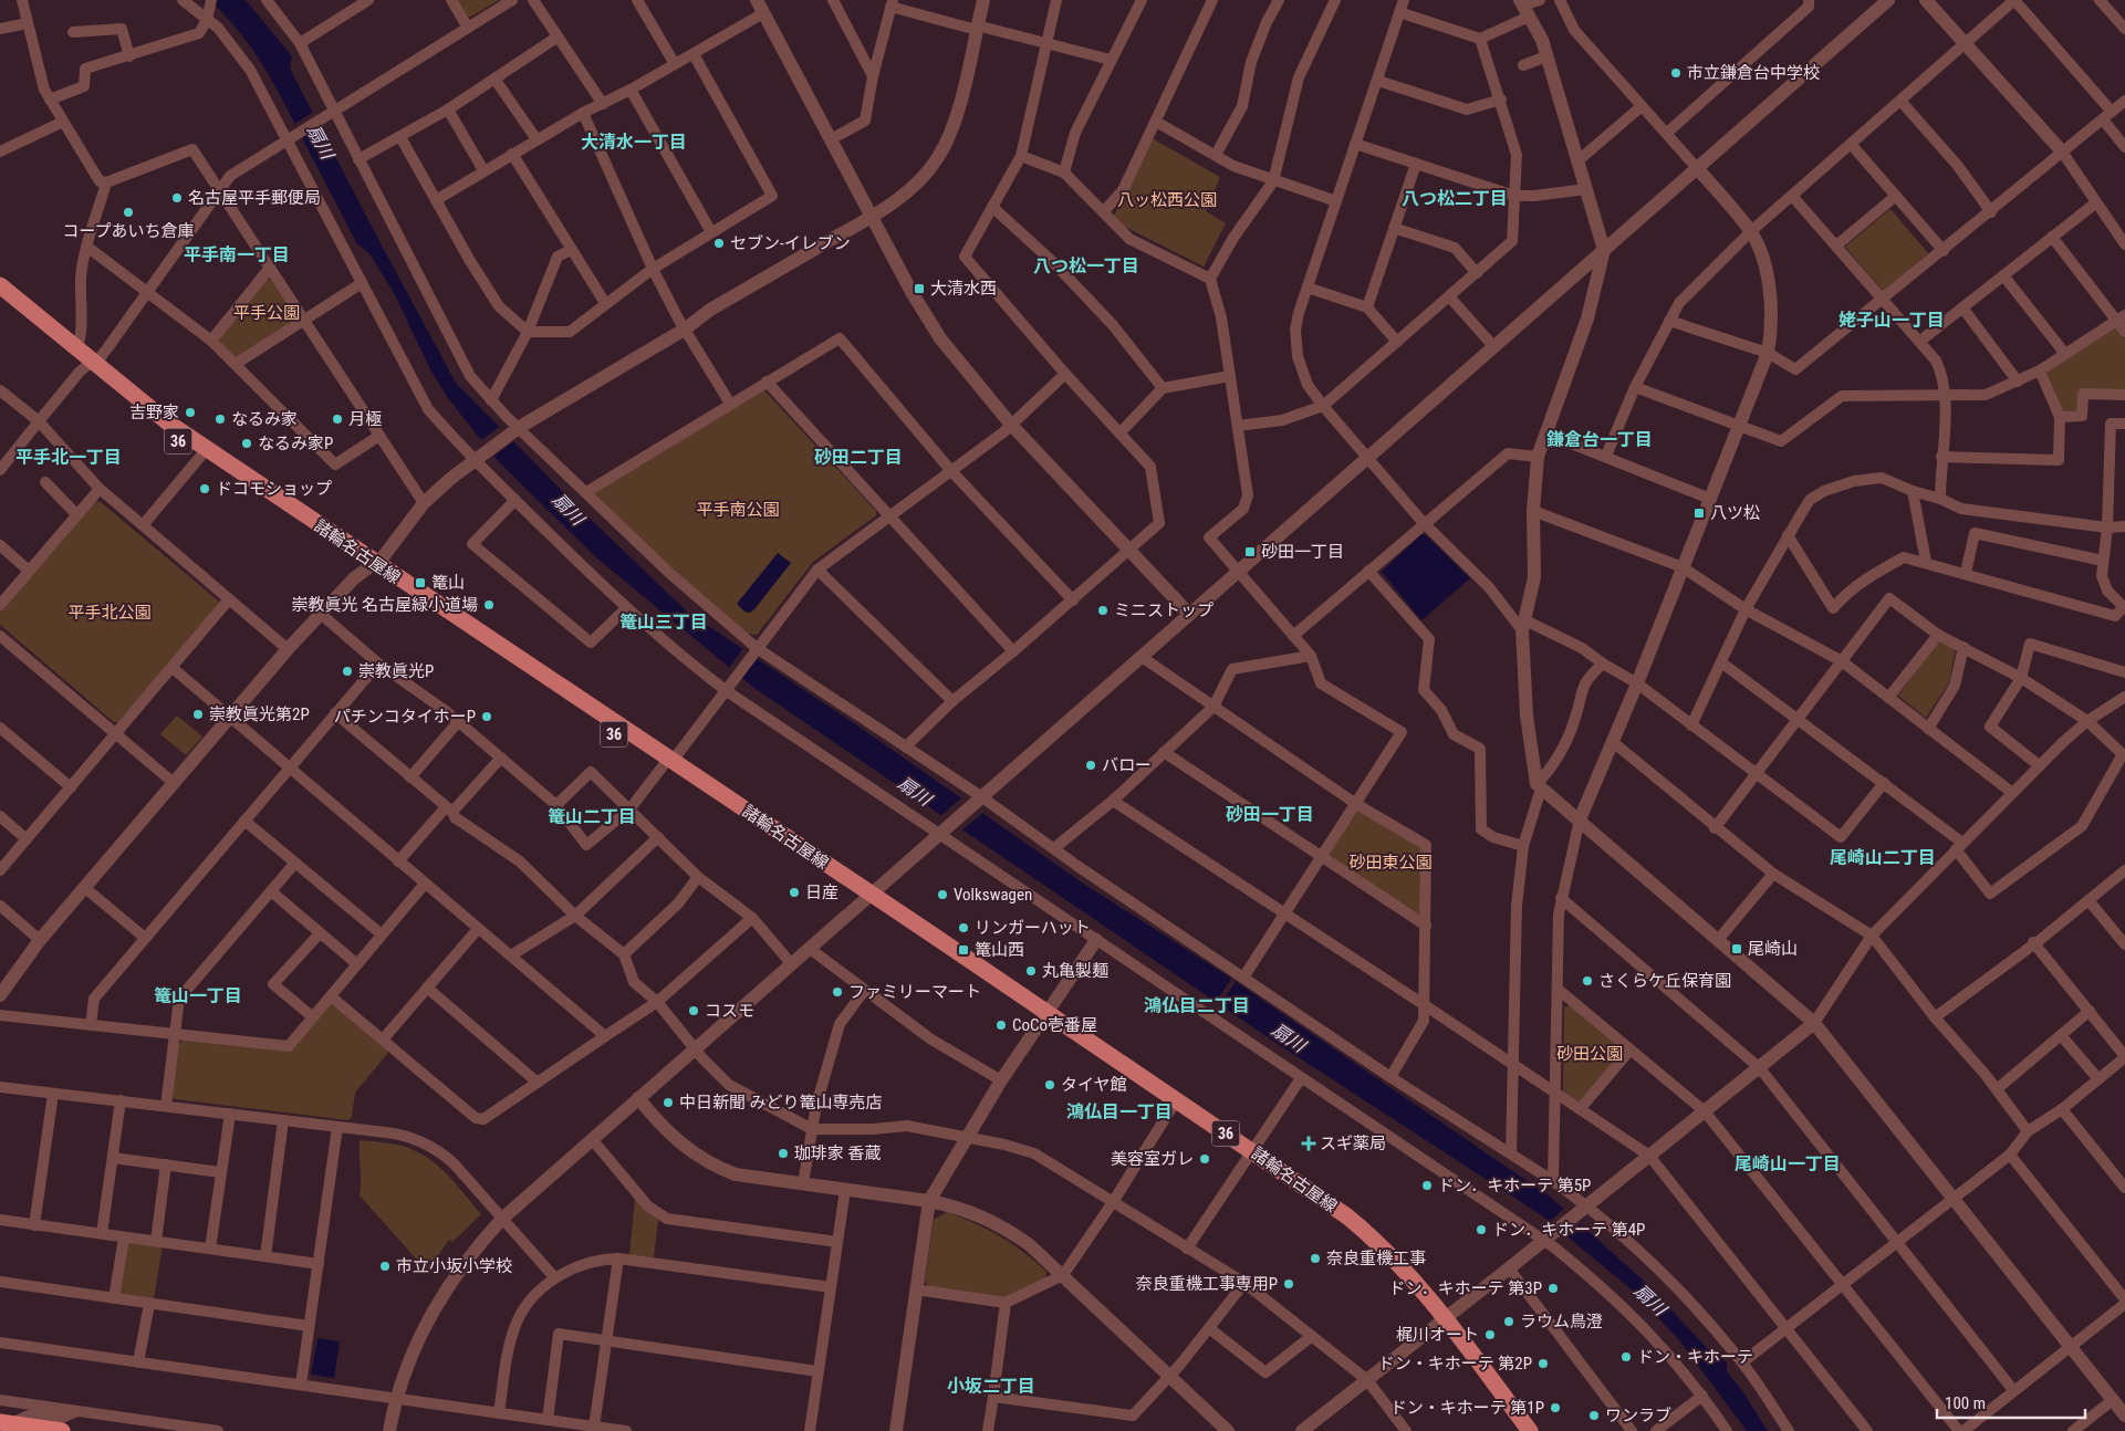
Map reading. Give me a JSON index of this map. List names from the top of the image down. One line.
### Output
{"streets":{"main road":["36","諸輪名古屋線"]},"districts":["大清水一丁目","八つ松二丁目","平手南一丁目","八つ松一丁目","姥子山一丁目","鎌倉台一丁目","平手北一丁目","砂田二丁目","篭山三丁目","砂田一丁目","篭山二丁目","尾崎山二丁目","篭山一丁目","鴻仏目二丁目","鴻仏目一丁目","尾崎山一丁目","小坂二丁目"],"water":["扇川"],"parks":["八ッ松西公園","平手公園","平手南公園","平手北公園","砂田東公園","砂田公園"],"places":{"other":["市立鎌倉台中学校","名古屋平手郵便局","コープあいち倉庫","セブン-イレブン","吉野家","なるみ家","月極","なるみ家P","ドコモショップ","崇教眞光 名古屋緑小道場","ミニストップ","崇教眞光P","崇教眞光第2P","パチンコタイホーP","バロー","日産","Volkswagen","リンガーハット","丸亀製麺","さくらケ丘保育園","ファミリーマート","コスモ","CoCo壱番屋","タイヤ館","中日新聞 みどり篭山専売店","珈琲家 香蔵","美容室ガレ","ドン．キホーテ 第5P","ドン．キホーテ 第4P","奈良重機工事","市立小坂小学校","奈良重機工事専用P","ドン．キホーテ 第3P","ラウム鳥澄","梶川オート","ドン・キホーテ","ドン・キホーテ 第2P","ドン・キホーテ 第1P","ワンラブ"],"transit":["大清水西","八ツ松","砂田一丁目","篭山","尾崎山","篭山西"],"health":["スギ薬局"]},"scale_bar":"100 m"}
